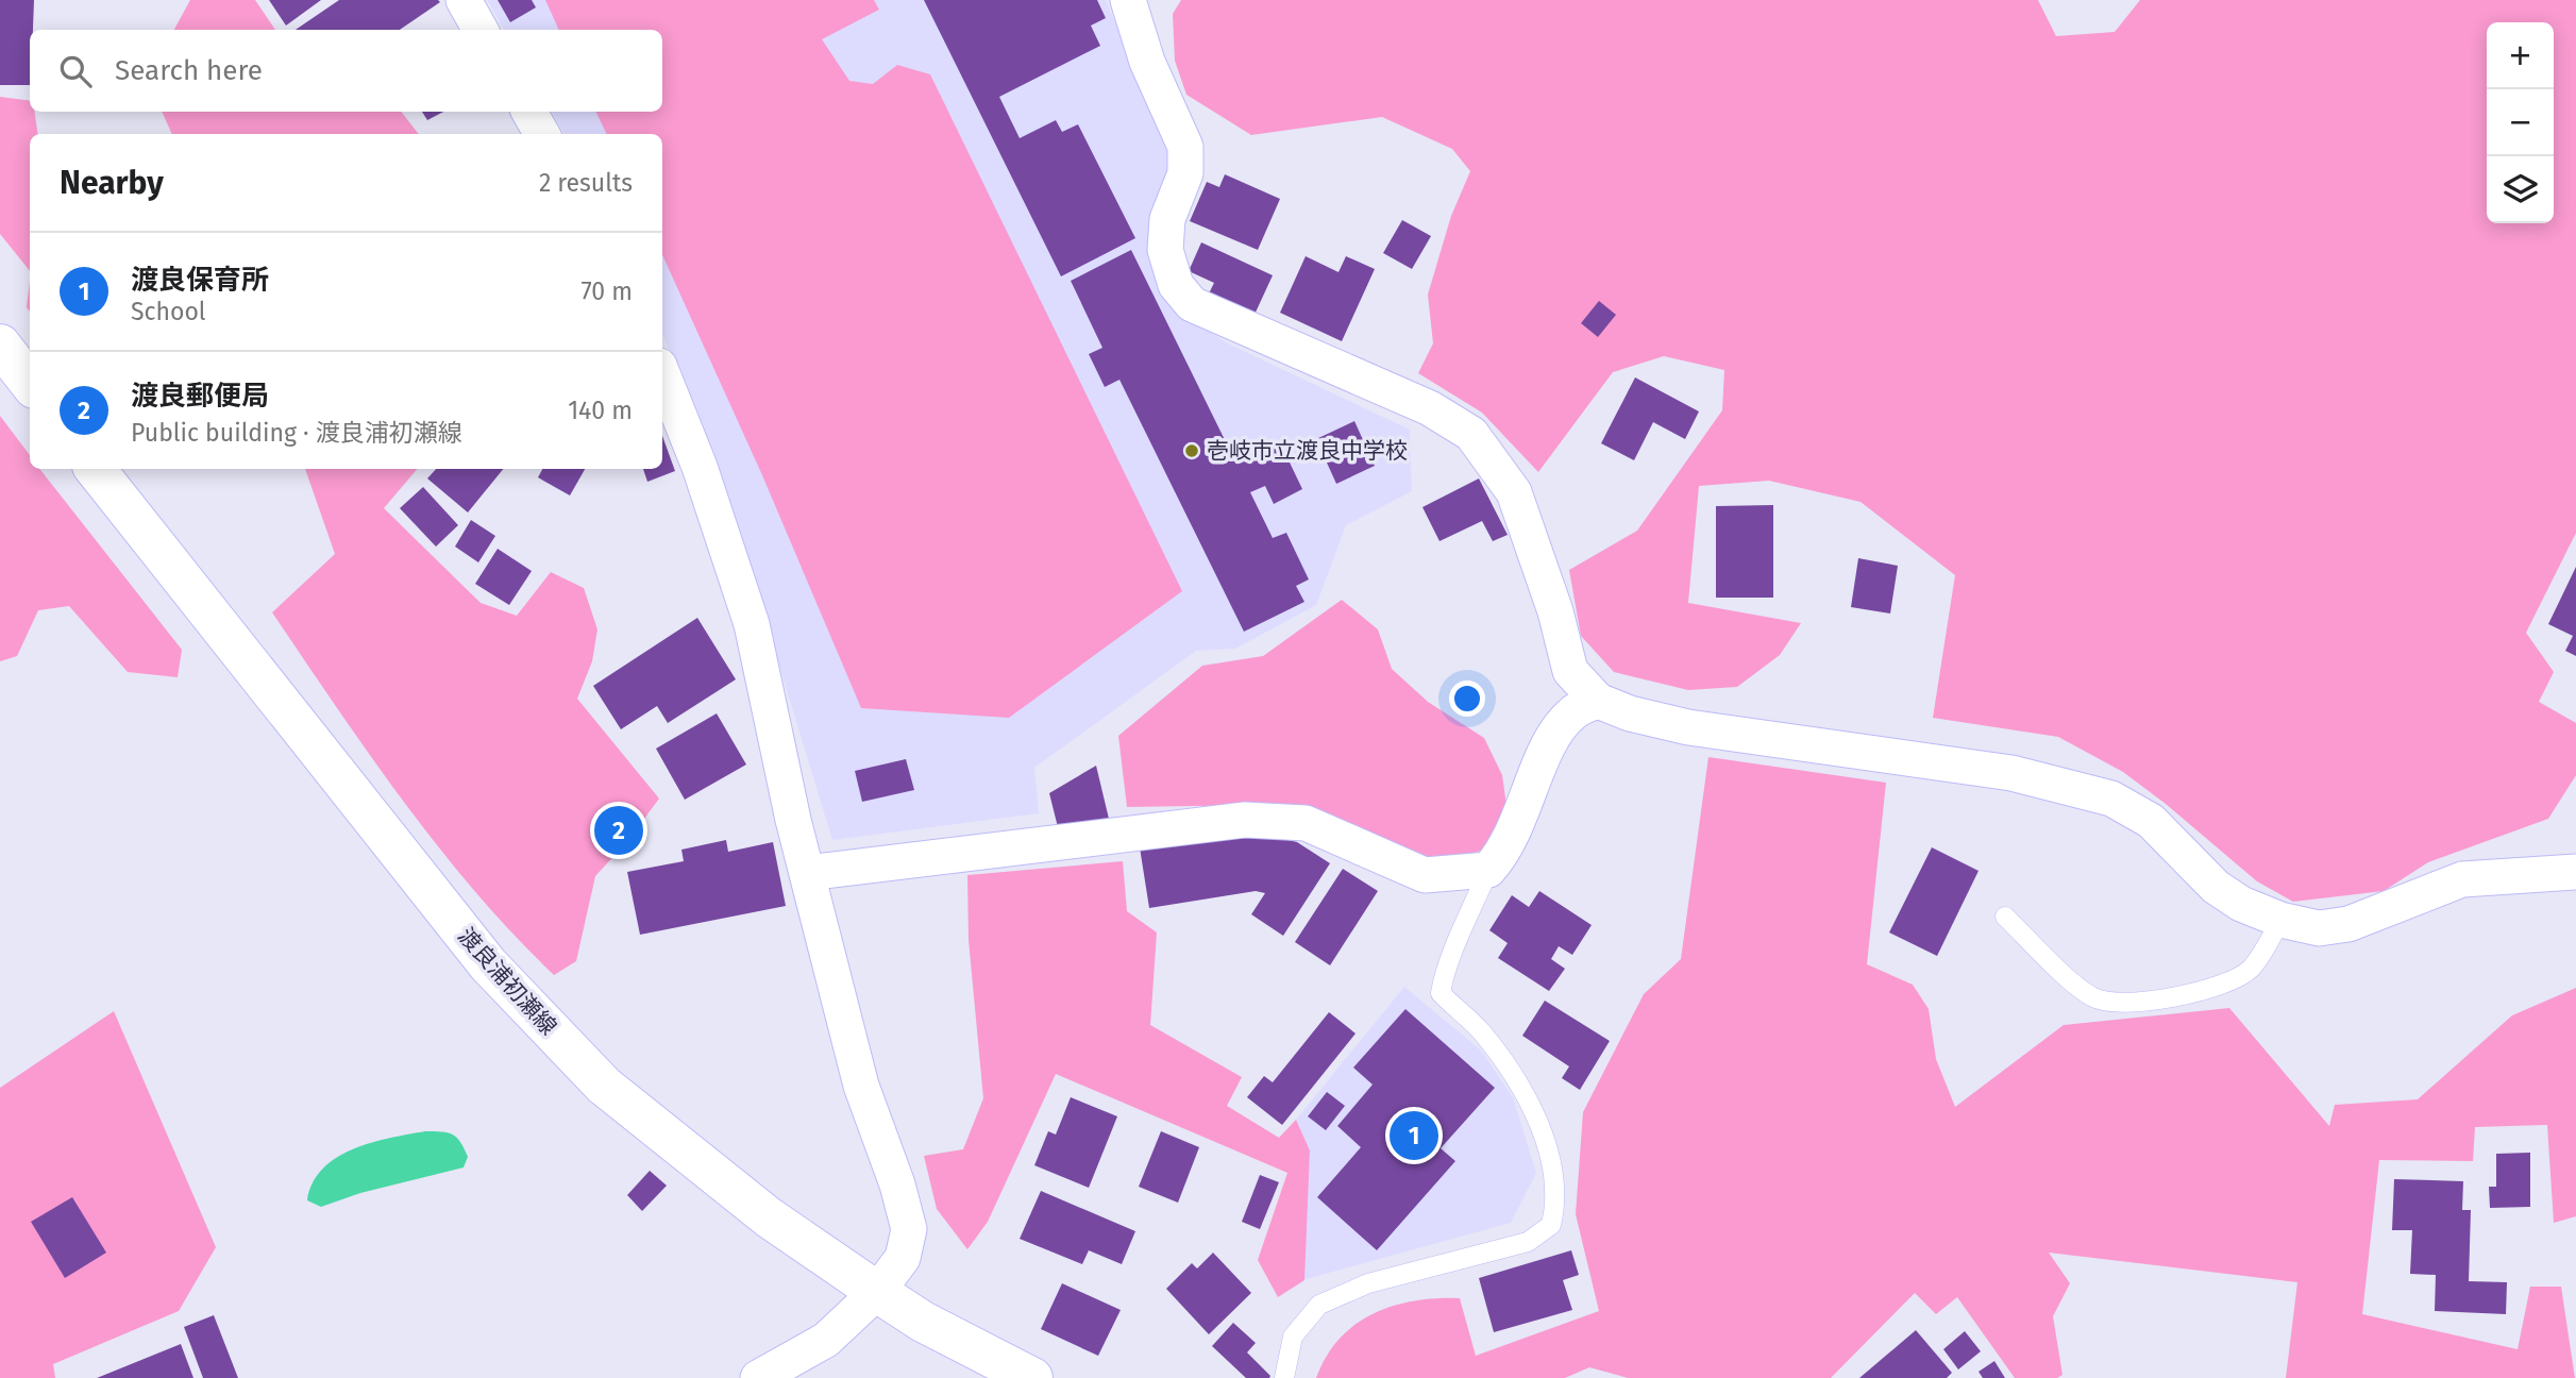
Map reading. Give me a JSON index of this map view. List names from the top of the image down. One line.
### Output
{"streets":{"main road":["渡良浦初瀬線"]},"places":["壱岐市立渡良中学校"],"page":{"map_buttons":["+","−"],"search":"Search here","heading":["Nearby","2 results"],"list":[{"mark":"1","name":"渡良保育所","note":"School","value":"70 m"},{"mark":"2","name":"渡良郵便局","note":"Public building · 渡良浦初瀬線","value":"140 m"}],"pins":["2","1"]}}
